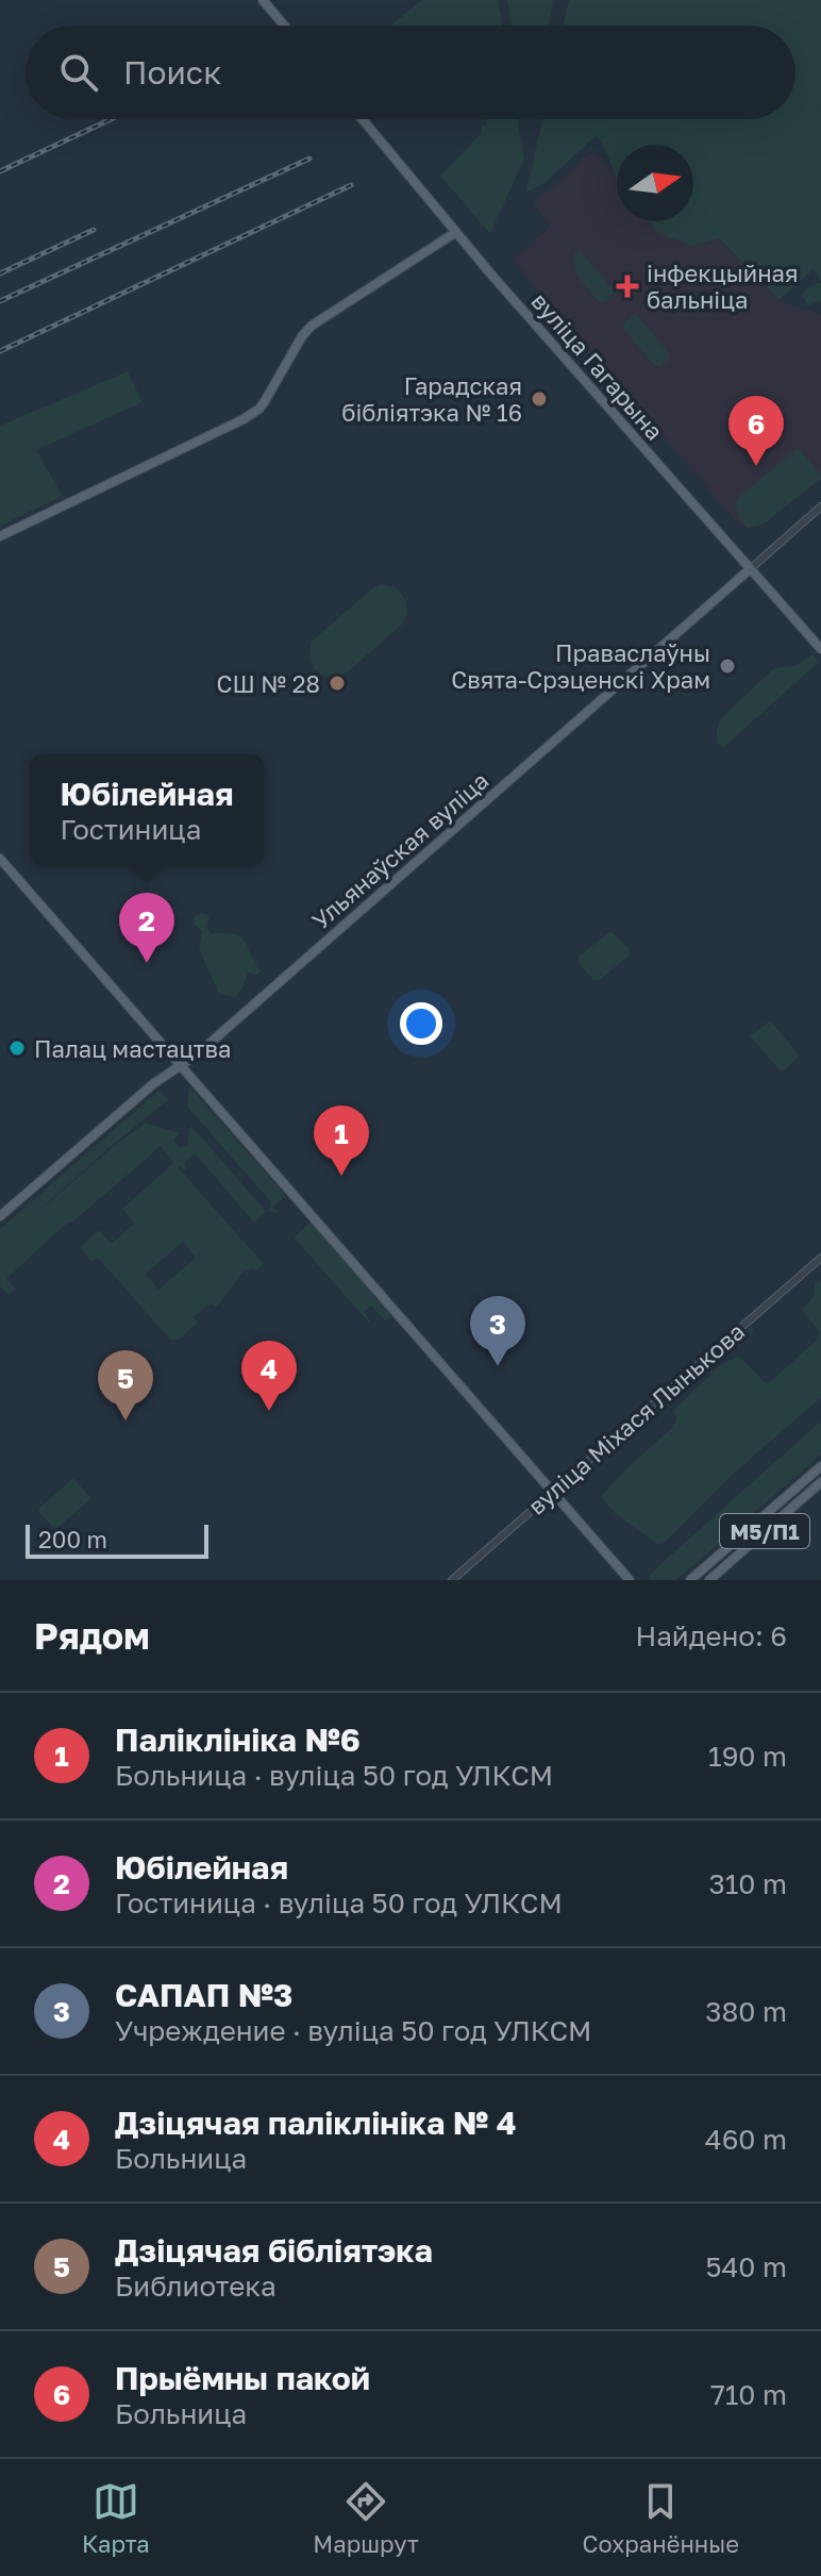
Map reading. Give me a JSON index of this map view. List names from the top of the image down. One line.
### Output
{"streets":{"main road":["вуліца Гагарына","Ульянаўская вуліца","М5/П1"],"street":["вуліца Міхася Лынькова"]},"crossings":[["вуліца Гагарына","Ульянаўская вуліца"]],"places":{"health":["інфекцыйная бальніца"],"other":["Гарадская бібліятэка № 16","Праваслаўны Свята-Срэценскі Храм","СШ № 28","Палац мастацтва"]},"scale_bar":"200 m","north":"right","page":{"search":"Поиск","pins":["6","2","1","3","4","5"],"popup":["Юбілейная","Гостиница"],"scale":"200 m","heading":["Рядом","Найдено: 6"],"list":[{"mark":"1","name":"Паліклініка №6","note":"Больница · вуліца 50 год УЛКСМ","value":"190 m"},{"mark":"2","name":"Юбілейная","note":"Гостиница · вуліца 50 год УЛКСМ","value":"310 m"},{"mark":"3","name":"САПАП №3","note":"Учреждение · вуліца 50 год УЛКСМ","value":"380 m"},{"mark":"4","name":"Дзіцячая паліклініка № 4","note":"Больница","value":"460 m"},{"mark":"5","name":"Дзіцячая бібліятэка","note":"Библиотека","value":"540 m"},{"mark":"6","name":"Прыёмны пакой","note":"Больница","value":"710 m"}],"nav":["Карта","Маршрут","Сохранённые"]}}
